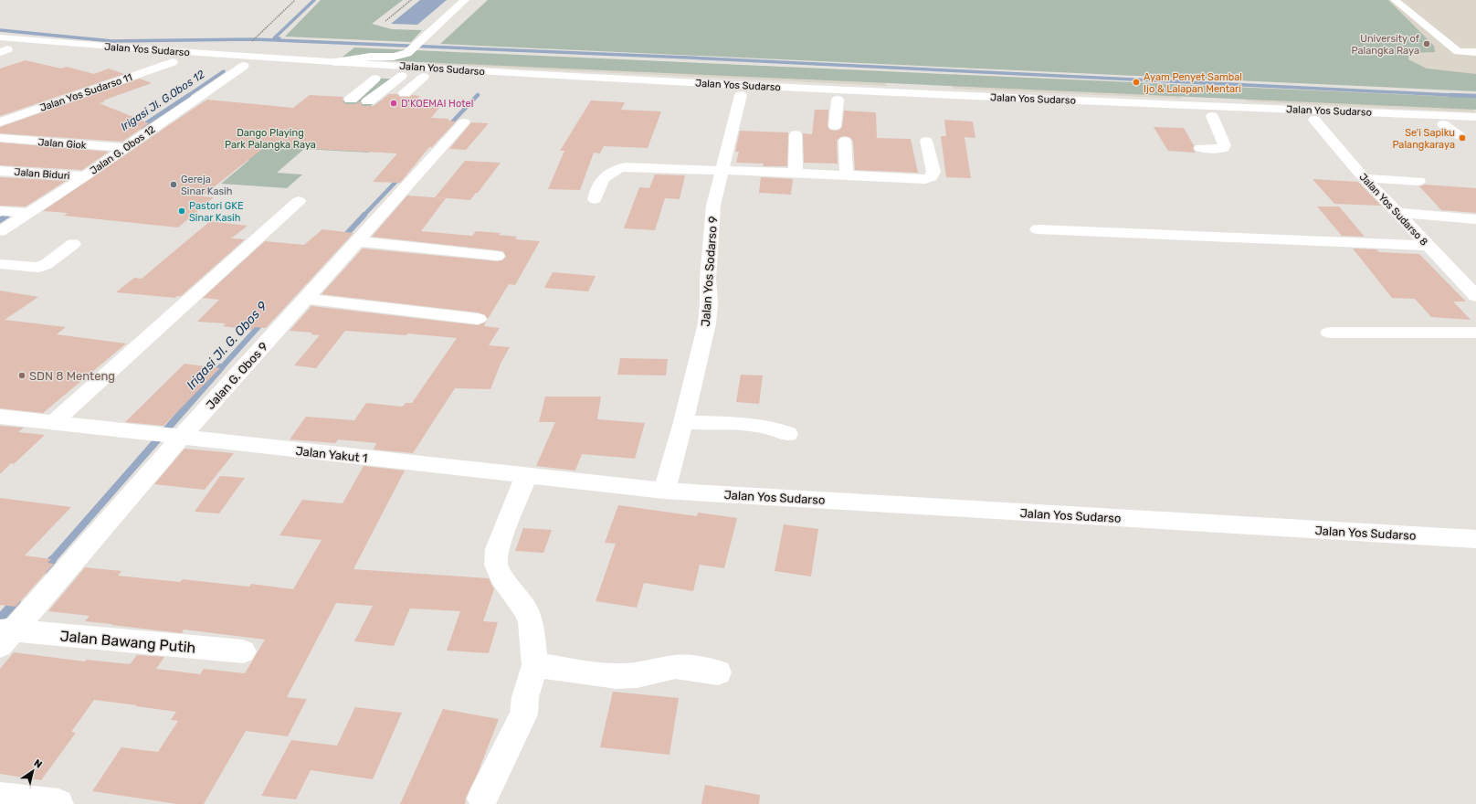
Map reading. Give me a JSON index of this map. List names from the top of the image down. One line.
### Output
{"streets":{"street":["Jalan Yos Sudarso","Jalan Yos Sudarso 11","Jalan Giok","Jalan G. Obos 12","Jalan Biduri","Jalan Yos Sudarso 8","Jalan Yos Sodarso 9","Jalan G. Obos 9","Jalan Yakut 1","Jalan Bawang Putih"]},"crossings":[["Jalan Yos Sudarso","Jalan Yos Sudarso 11"],["Jalan Yos Sudarso","Jalan G. Obos 12"],["Jalan Yos Sudarso","Jalan Yos Sudarso 8"],["Jalan Yos Sudarso","Jalan Yos Sodarso 9"],["Jalan Yos Sudarso","Jalan Yakut 1"],["Jalan Giok","Jalan G. Obos 12"],["Jalan G. Obos 12","Jalan Biduri"],["Jalan Yos Sodarso 9","Jalan Yakut 1"],["Jalan G. Obos 9","Jalan Yakut 1"],["Jalan G. Obos 9","Jalan Bawang Putih"]],"water":["Irigasi Jl. G.Obos 12","Irigasi Jl. G. Obos 9"],"parks":["Dango Playing Park Palangka Raya"],"places":["University of Palangka Raya","Ayam Penyet Sambal Ijo & Lalapan Mentari","D'KOEMAI Hotel","Se'i Sapiku Palangkaraya","Gereja Sinar Kasih","Pastori GKE Sinar Kasih","SDN 8 Menteng"],"north":"top right"}
